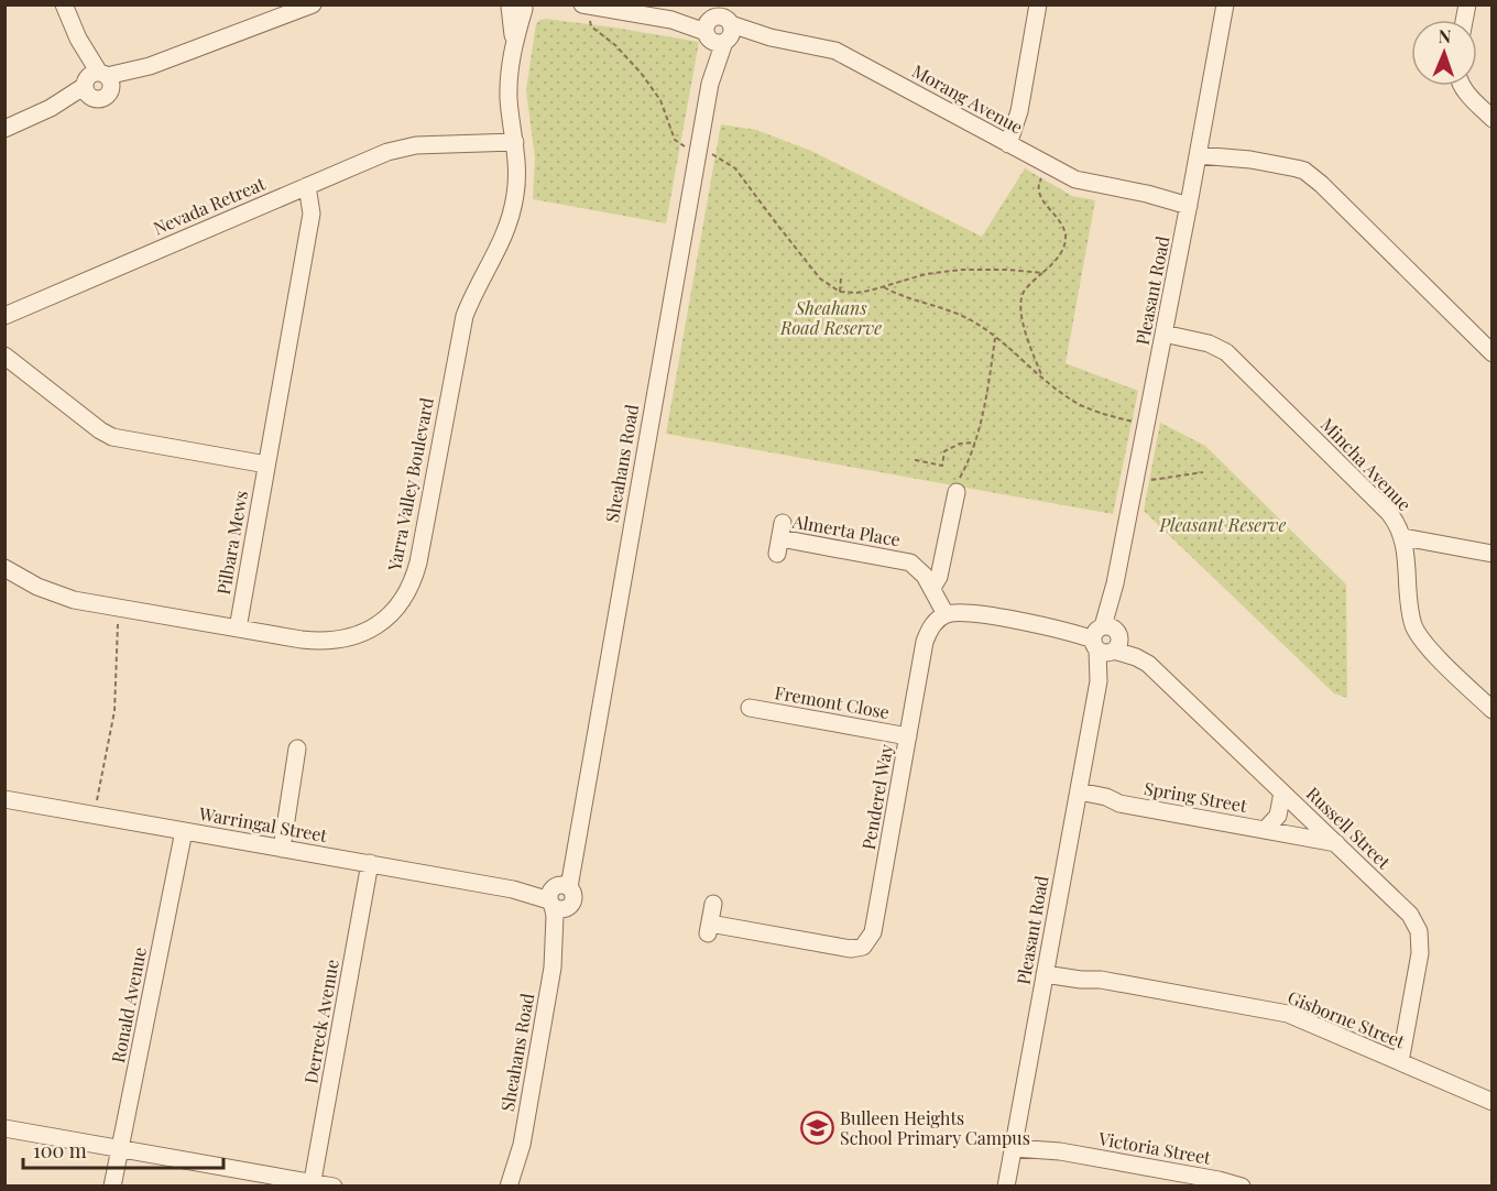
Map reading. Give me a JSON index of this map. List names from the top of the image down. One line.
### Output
{"streets":{"street":["Morang Avenue","Nevada Retreat","Pleasant Road","Sheahans Road","Mincha Avenue","Yarra Valley Boulevard","Almerta Place","Pilbara Mews","Fremont Close","Penderel Way","Spring Street","Warringal Street","Russell Street","Ronald Avenue","Gisborne Street","Derreck Avenue","Victoria Street"]},"crossings":[["Morang Avenue","Pleasant Road"],["Morang Avenue","Sheahans Road"],["Nevada Retreat","Yarra Valley Boulevard"],["Nevada Retreat","Pilbara Mews"],["Pleasant Road","Mincha Avenue"],["Pleasant Road","Spring Street"],["Pleasant Road","Russell Street"],["Pleasant Road","Gisborne Street"],["Pleasant Road","Victoria Street"],["Sheahans Road","Warringal Street"],["Yarra Valley Boulevard","Pilbara Mews"],["Almerta Place","Penderel Way"],["Fremont Close","Penderel Way"],["Spring Street","Russell Street"],["Warringal Street","Ronald Avenue"],["Warringal Street","Derreck Avenue"],["Russell Street","Gisborne Street"]],"parks":["Sheahans Road Reserve","Pleasant Reserve"],"places":{"school or university":["Bulleen Heights School Primary Campus"]},"scale_bar":"100 m","north":"top"}
